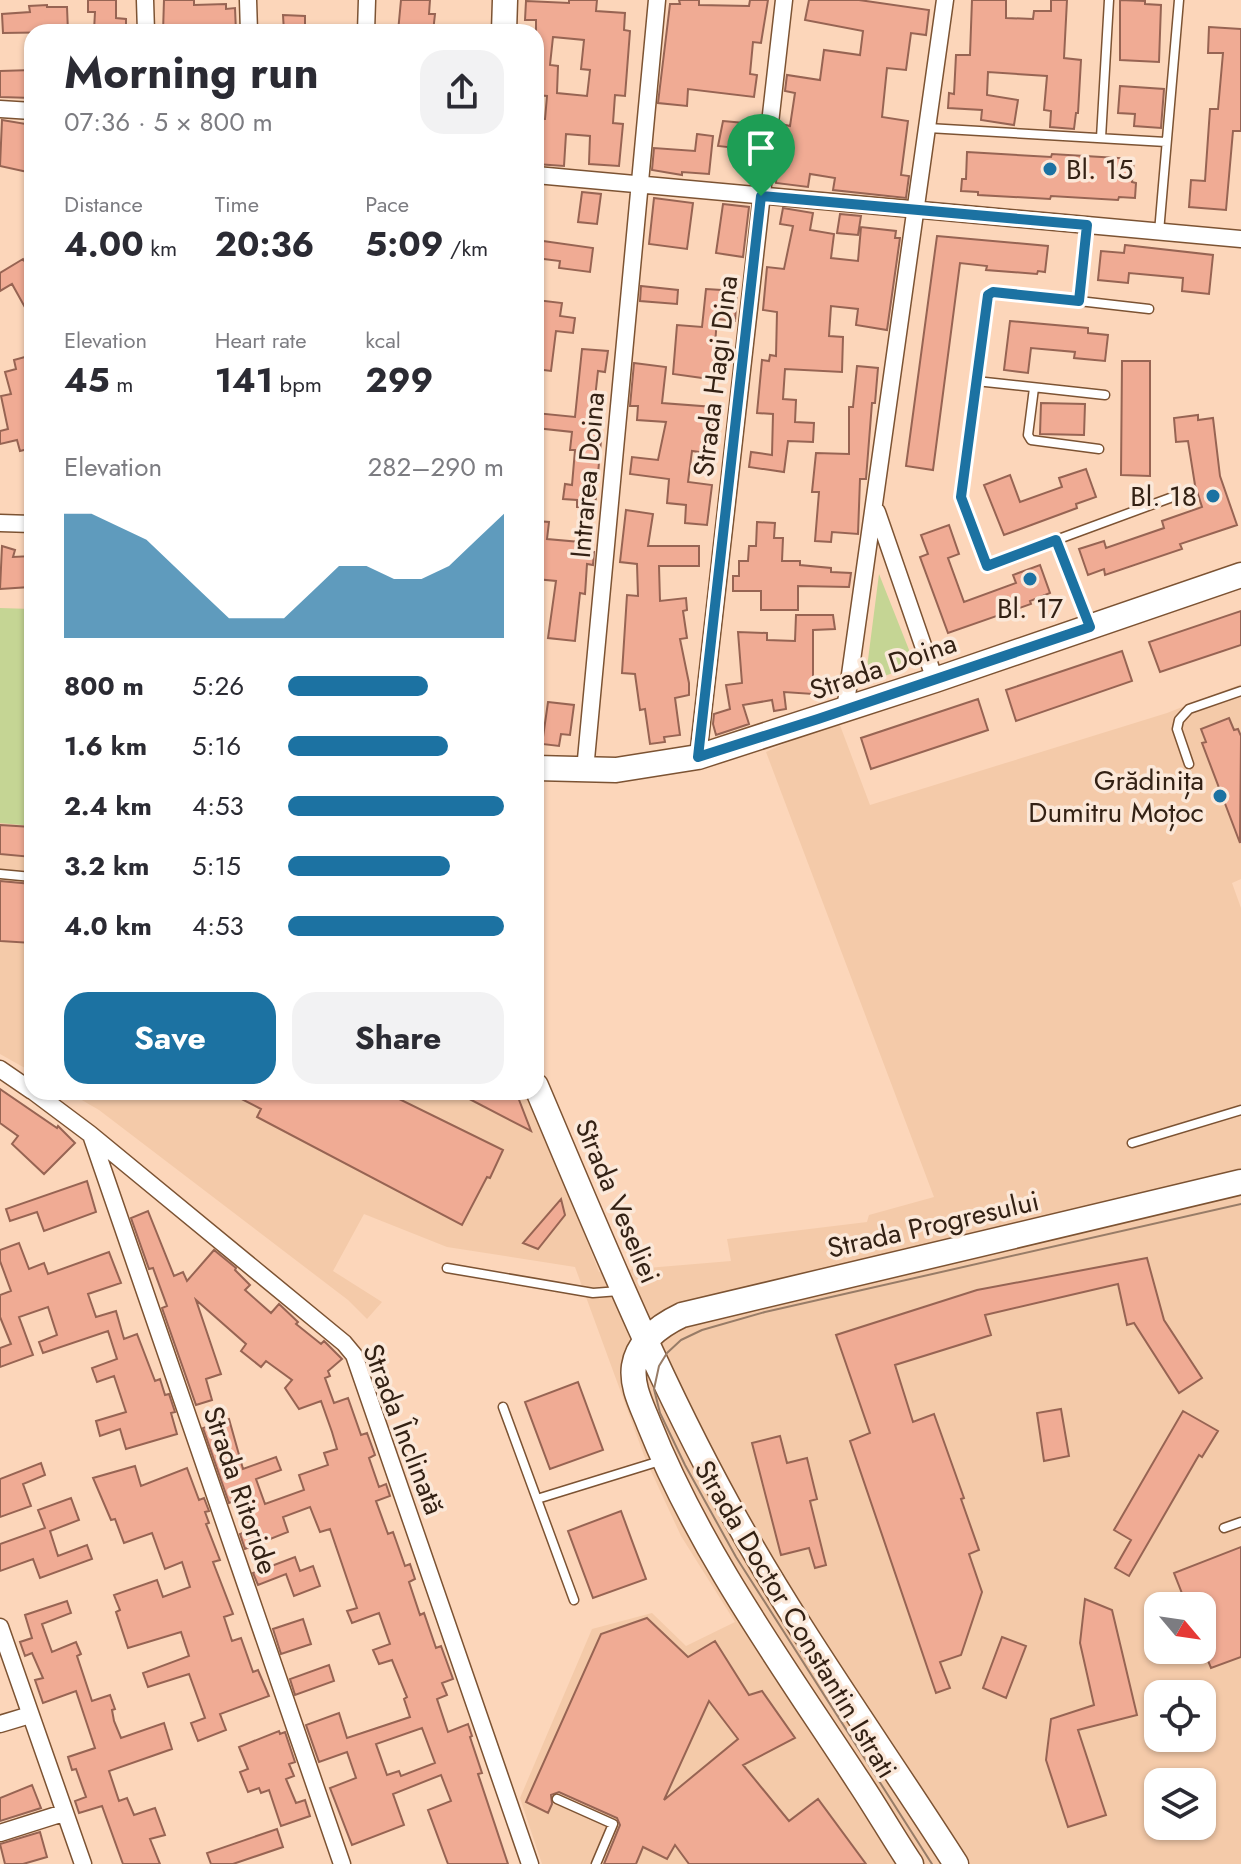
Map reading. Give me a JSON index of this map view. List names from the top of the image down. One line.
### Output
{"streets":{"main road":["Strada Doina","Strada Veseliei","Strada Progresului","Strada Doctor Constantin Istrati"],"street":["Strada Hagi Dina","Intrarea Doina","Strada Înclinată","Strada Ritoride"]},"crossings":[["Strada Hagi Dina","Strada Doina"],["Intrarea Doina","Strada Doina"],["Strada Veseliei","Strada Progresului"],["Strada Veseliei","Strada Doctor Constantin Istrati"],["Strada Progresului","Strada Doctor Constantin Istrati"],["Strada Înclinată","Strada Ritoride"]],"places":["Bl. 15","Bl. 18","Bl. 17","Grădinița Dumitru Moțoc"],"north":"bottom right","page":{"heading":["Morning run","07:36 · 5 × 800 m"],"stats":[["Distance","4.00 km"],["Time","20:36"],["Pace","5:09 /km"],["Elevation","45 m"],["Heart rate","141 bpm"],["kcal","299"]],"chart":["Elevation","282–290 m"],"list":[{"name":"800 m","note":"5:26"},{"name":"1.6 km","note":"5:16"},{"name":"2.4 km","note":"4:53"},{"name":"3.2 km","note":"5:15"},{"name":"4.0 km","note":"4:53"}],"buttons":["Save","Share"]}}
